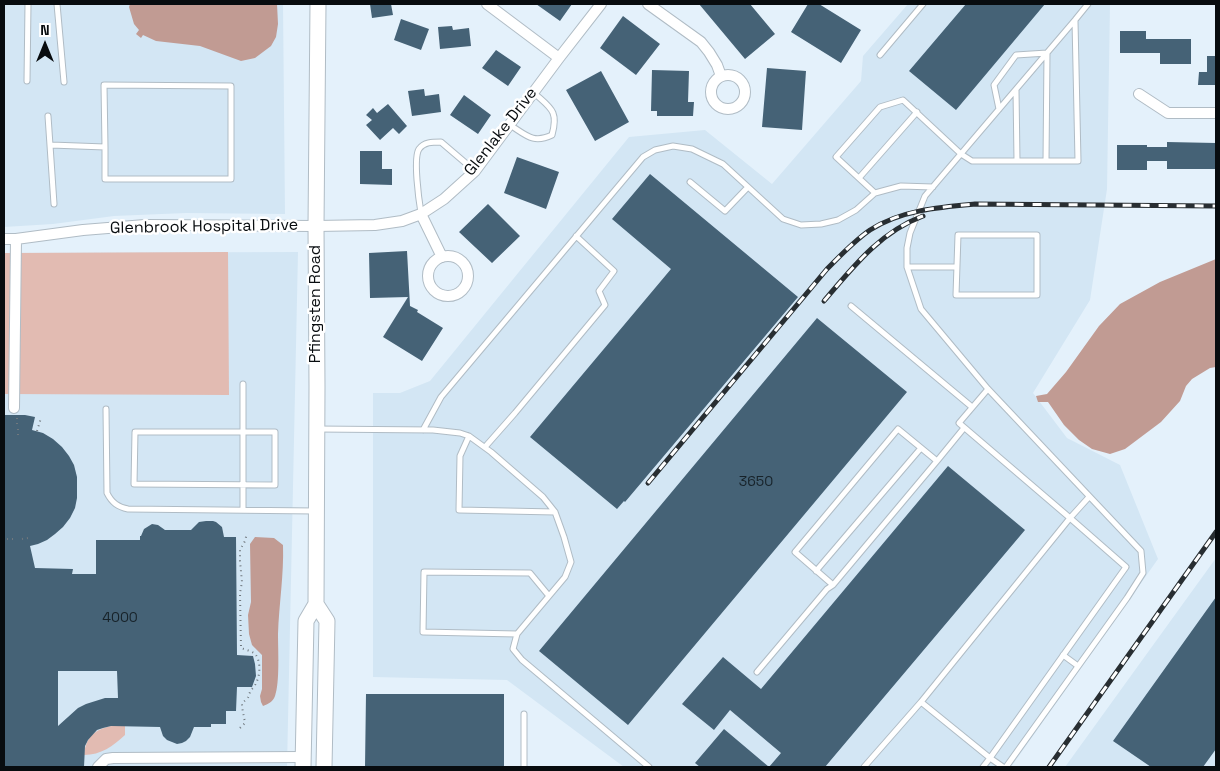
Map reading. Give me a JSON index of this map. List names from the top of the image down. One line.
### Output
{"streets":{"main road":["Pfingsten Road"],"street":["Glenlake Drive","Glenbrook Hospital Drive"]},"crossings":[["Glenlake Drive","Glenbrook Hospital Drive"],["Glenlake Drive","Pfingsten Road"],["Glenbrook Hospital Drive","Pfingsten Road"]],"house_numbers":["3650","4000"],"north":"top"}
